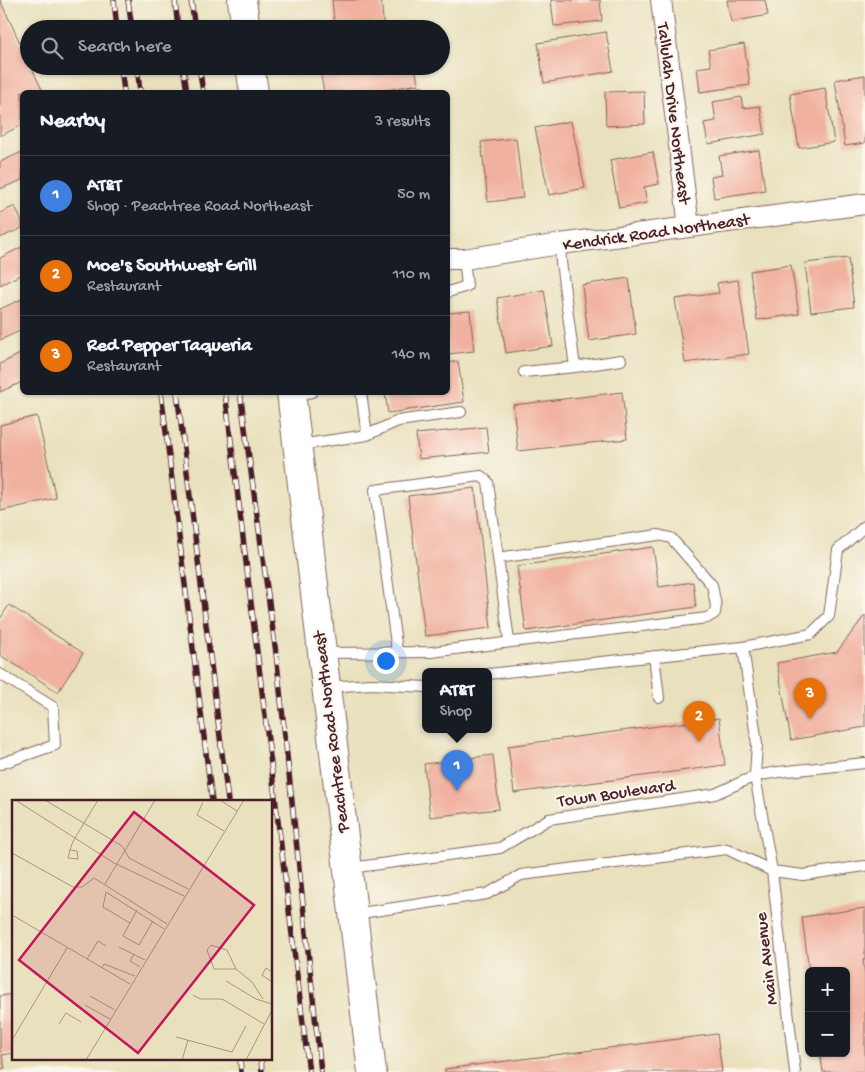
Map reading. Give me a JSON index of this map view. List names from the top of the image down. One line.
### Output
{"streets":{"highway":["Peachtree Road Northeast"],"street":["Tallulah Drive Northeast","Kendrick Road Northeast"],"lane":["Town Boulevard","Main Avenue"]},"crossings":[["Tallulah Drive Northeast","Kendrick Road Northeast"],["Peachtree Road Northeast","Town Boulevard"],["Town Boulevard","Main Avenue"]],"page":{"search":"Search here","heading":["Nearby","3 results"],"list":[{"mark":"1","name":"AT&T","note":"Shop · Peachtree Road Northeast","value":"50 m"},{"mark":"2","name":"Moe's Southwest Grill","note":"Restaurant","value":"110 m"},{"mark":"3","name":"Red Pepper Taqueria","note":"Restaurant","value":"140 m"}],"popup":["AT&T","Shop"],"pins":["3","2","1"],"map_buttons":["+","−"]}}
